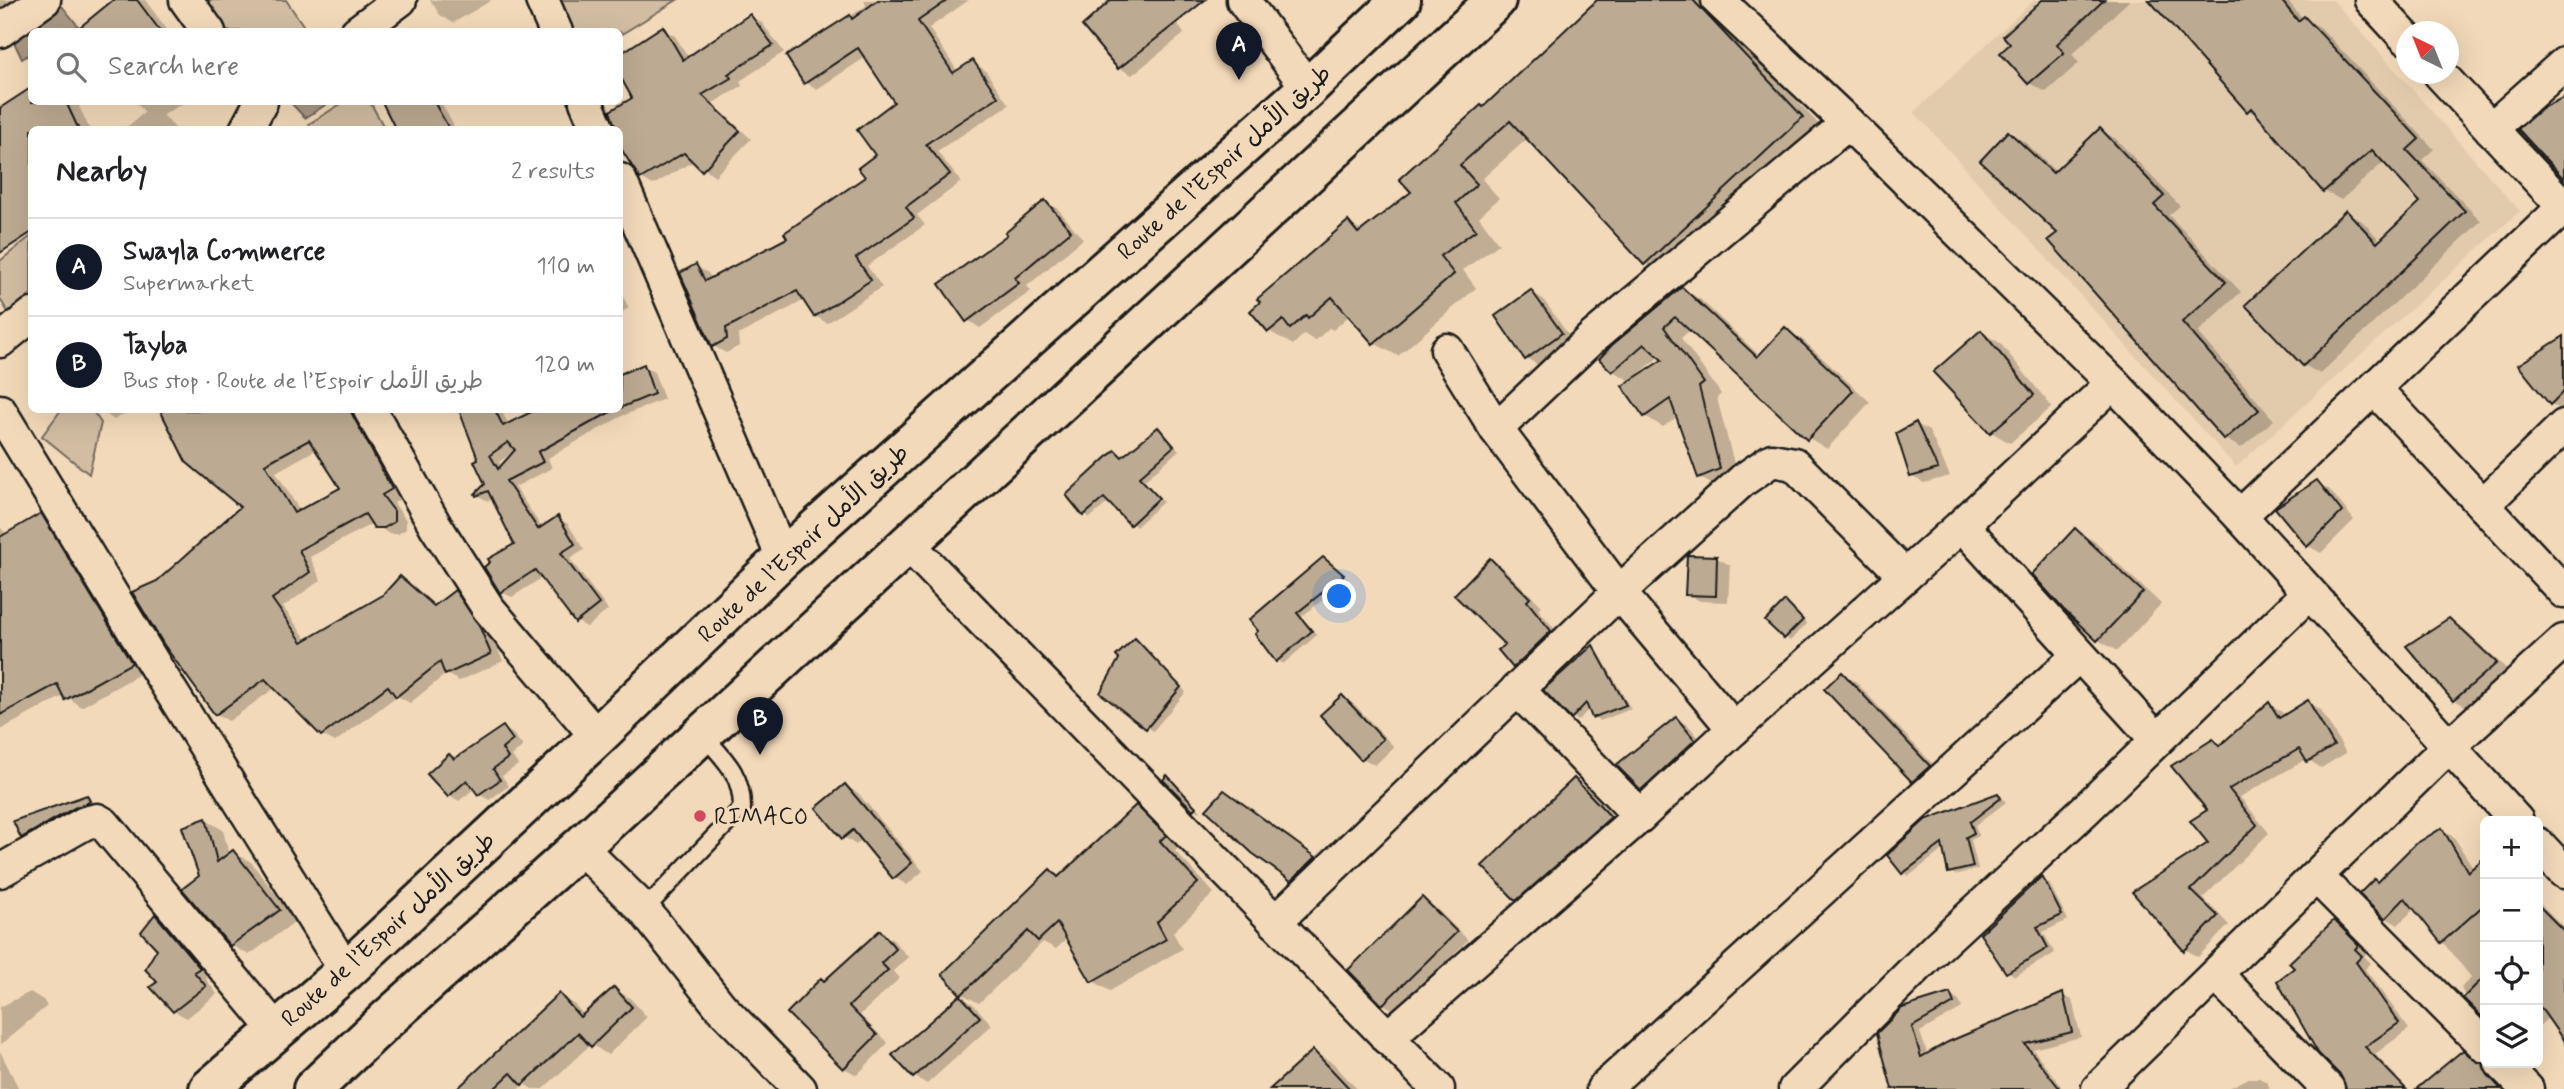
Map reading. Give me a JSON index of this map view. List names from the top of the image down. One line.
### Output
{"streets":{"highway":["Route de l’Espoir طريق الأمل"]},"places":["RIMACO"],"north":"top left","page":{"pins":["A","B"],"search":"Search here","heading":["Nearby","2 results"],"list":[{"mark":"A","name":"Swayla Commerce","note":"Supermarket","value":"110 m"},{"mark":"B","name":"Tayba","note":"Bus stop · Route de l’Espoir طريق الأمل","value":"120 m"}],"map_buttons":["+","−"]}}
